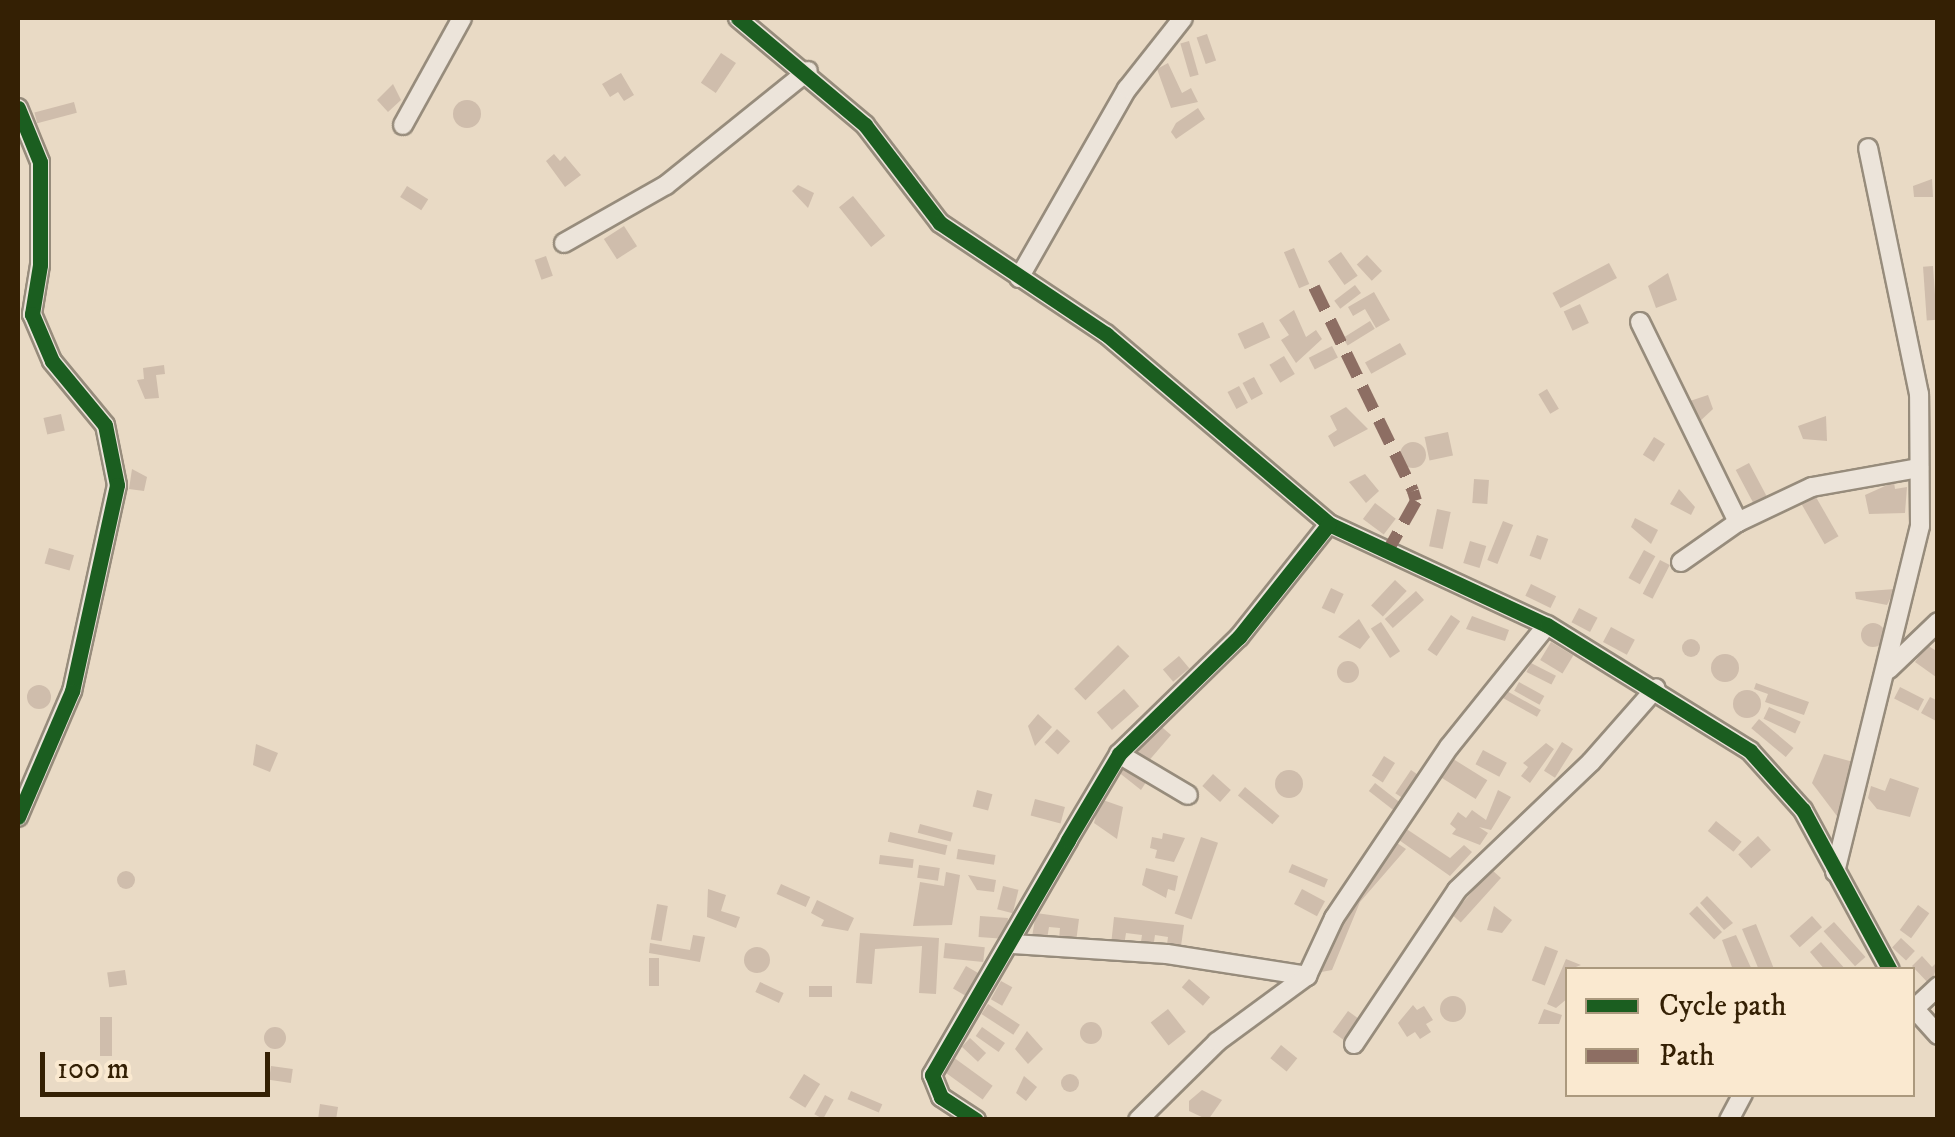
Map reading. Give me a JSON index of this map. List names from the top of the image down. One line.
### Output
{"legend":["Cycle path","Path"],"scale_bar":"100 m"}
